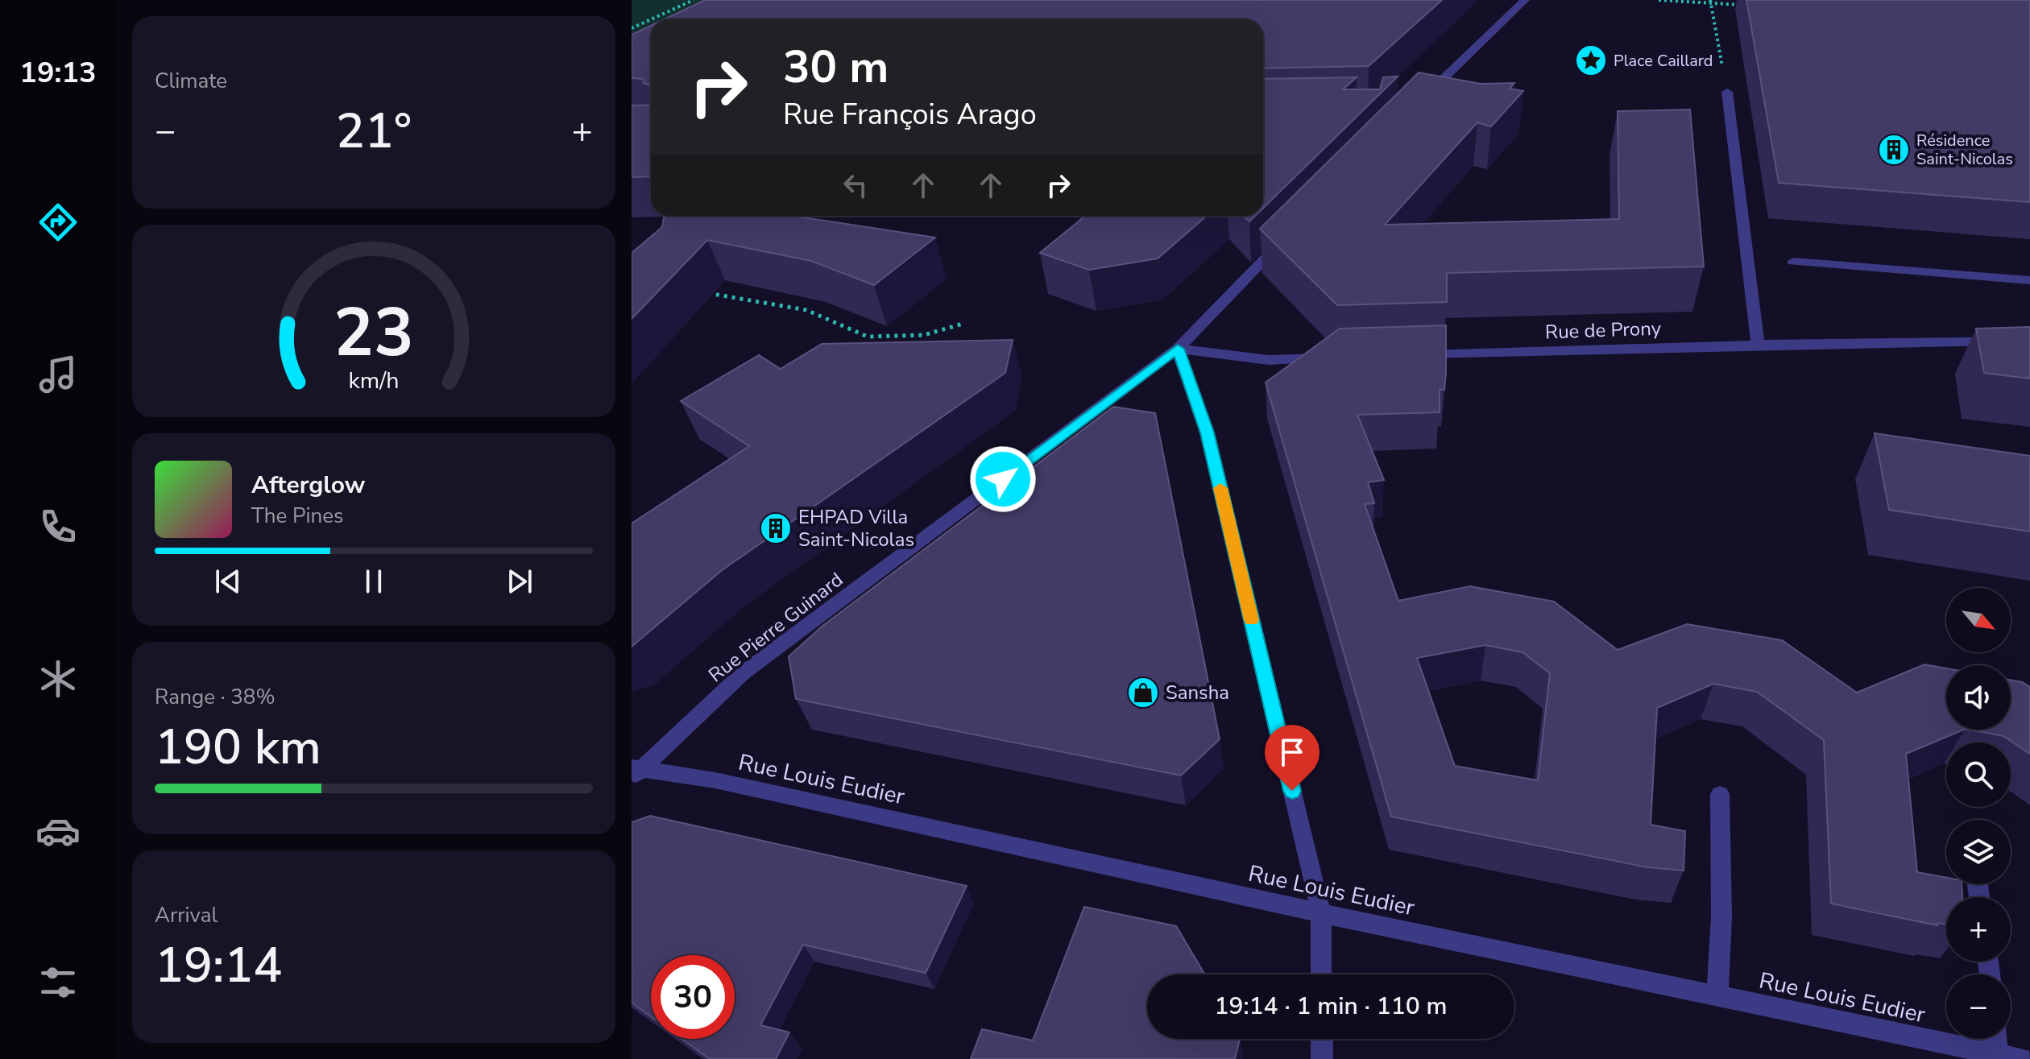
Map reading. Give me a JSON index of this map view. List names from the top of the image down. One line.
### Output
{"streets":{"street":["Rue de Prony","Rue Pierre Guinard","Rue Louis Eudier"]},"crossings":[["Rue Pierre Guinard","Rue Louis Eudier"]],"places":{"place":["Place Caillard"],"building":["Résidence Saint-Nicolas","EHPAD Villa Saint-Nicolas"],"shop":["Sansha"]},"north":"bottom right","page":{"tabs":"19:13","tile":["Climate",["Range · 38%","190 km"],["Arrival","19:14"]],"turn":["30 m","Rue François Arago"],"heat":["−","21°","+"],"song":["Afterglow","The Pines"],"map_buttons":["+","−"],"limit":"30","trip":"19:14 · 1 min · 110 m","gauge":["23","km/h"]}}
